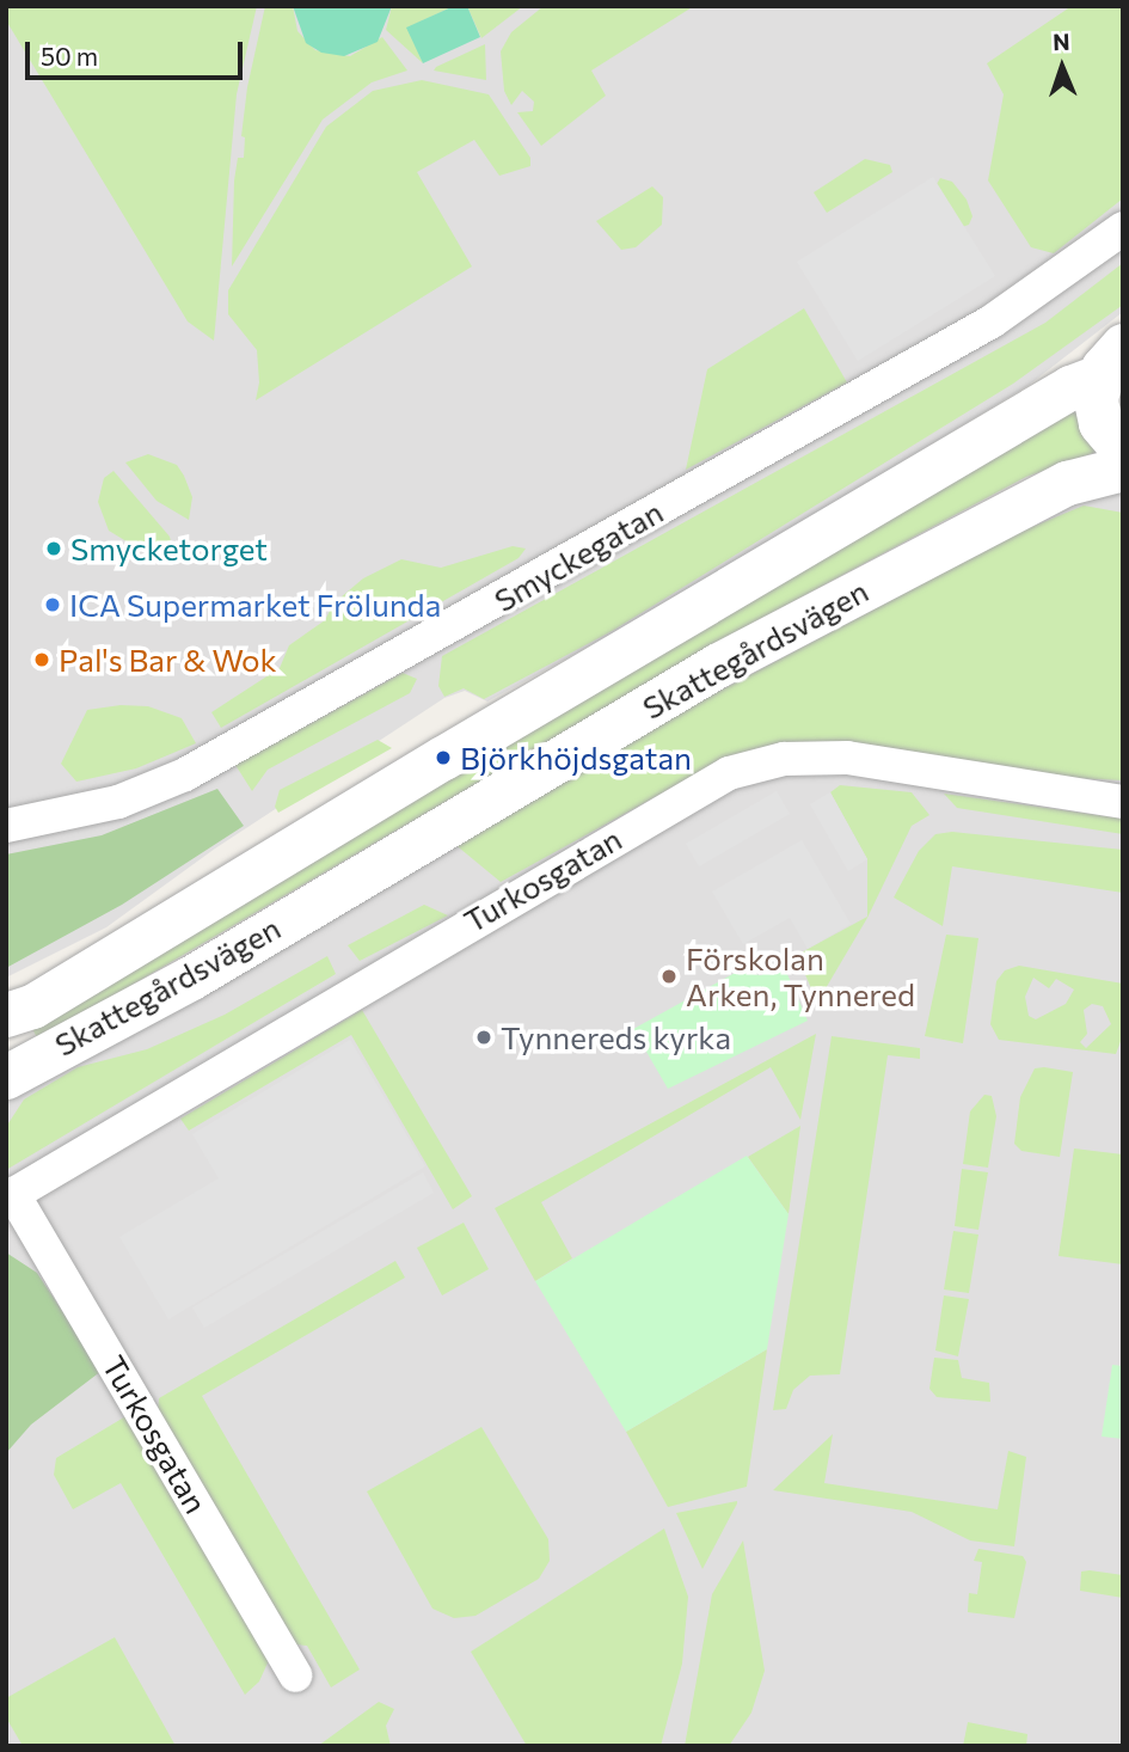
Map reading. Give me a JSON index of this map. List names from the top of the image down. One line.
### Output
{"streets":{"street":["Smyckegatan","Skattegårdsvägen","Turkosgatan"]},"places":["Smycketorget","ICA Supermarket Frölunda","Pal's Bar & Wok","Björkhöjdsgatan","Förskolan Arken, Tynnered","Tynnereds kyrka"],"scale_bar":"50 m","north":"top"}
